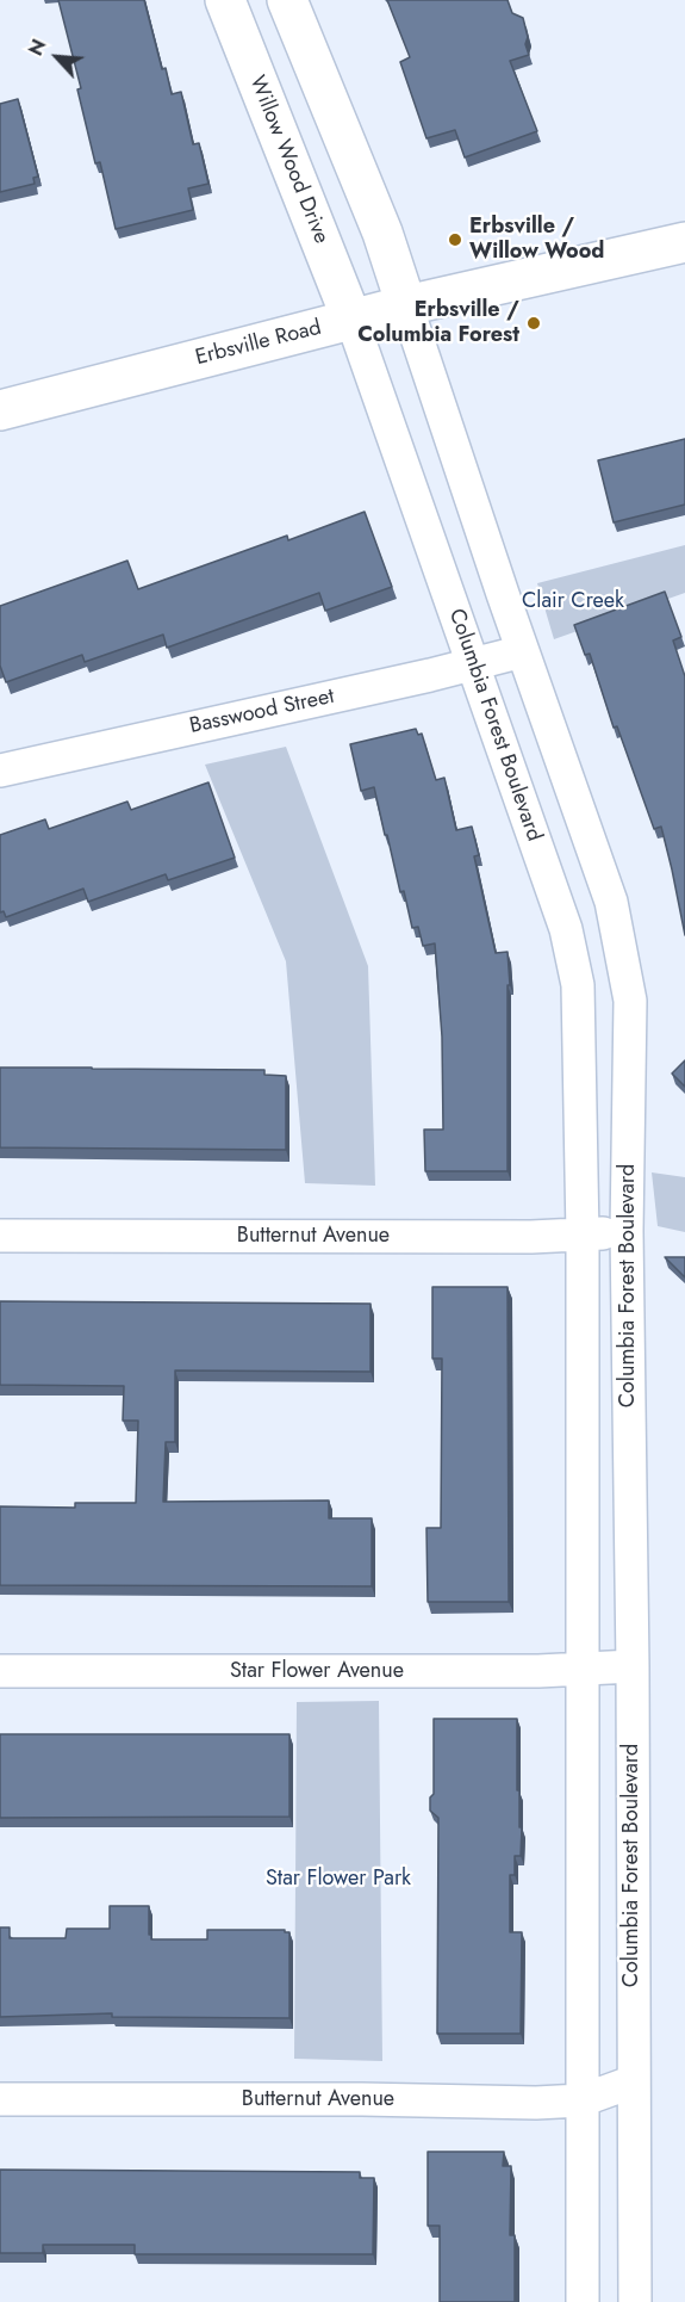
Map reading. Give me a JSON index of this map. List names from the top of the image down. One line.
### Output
{"streets":{"main road":["Willow Wood Drive","Erbsville Road"],"street":["Basswood Street","Columbia Forest Boulevard","Butternut Avenue","Star Flower Avenue"]},"crossings":[["Willow Wood Drive","Erbsville Road"],["Willow Wood Drive","Columbia Forest Boulevard"],["Erbsville Road","Columbia Forest Boulevard"],["Basswood Street","Columbia Forest Boulevard"],["Columbia Forest Boulevard","Butternut Avenue"],["Columbia Forest Boulevard","Star Flower Avenue"]],"parks":["Clair Creek","Star Flower Park"],"places":["Erbsville / Willow Wood","Erbsville / Columbia Forest"],"north":"top left"}
